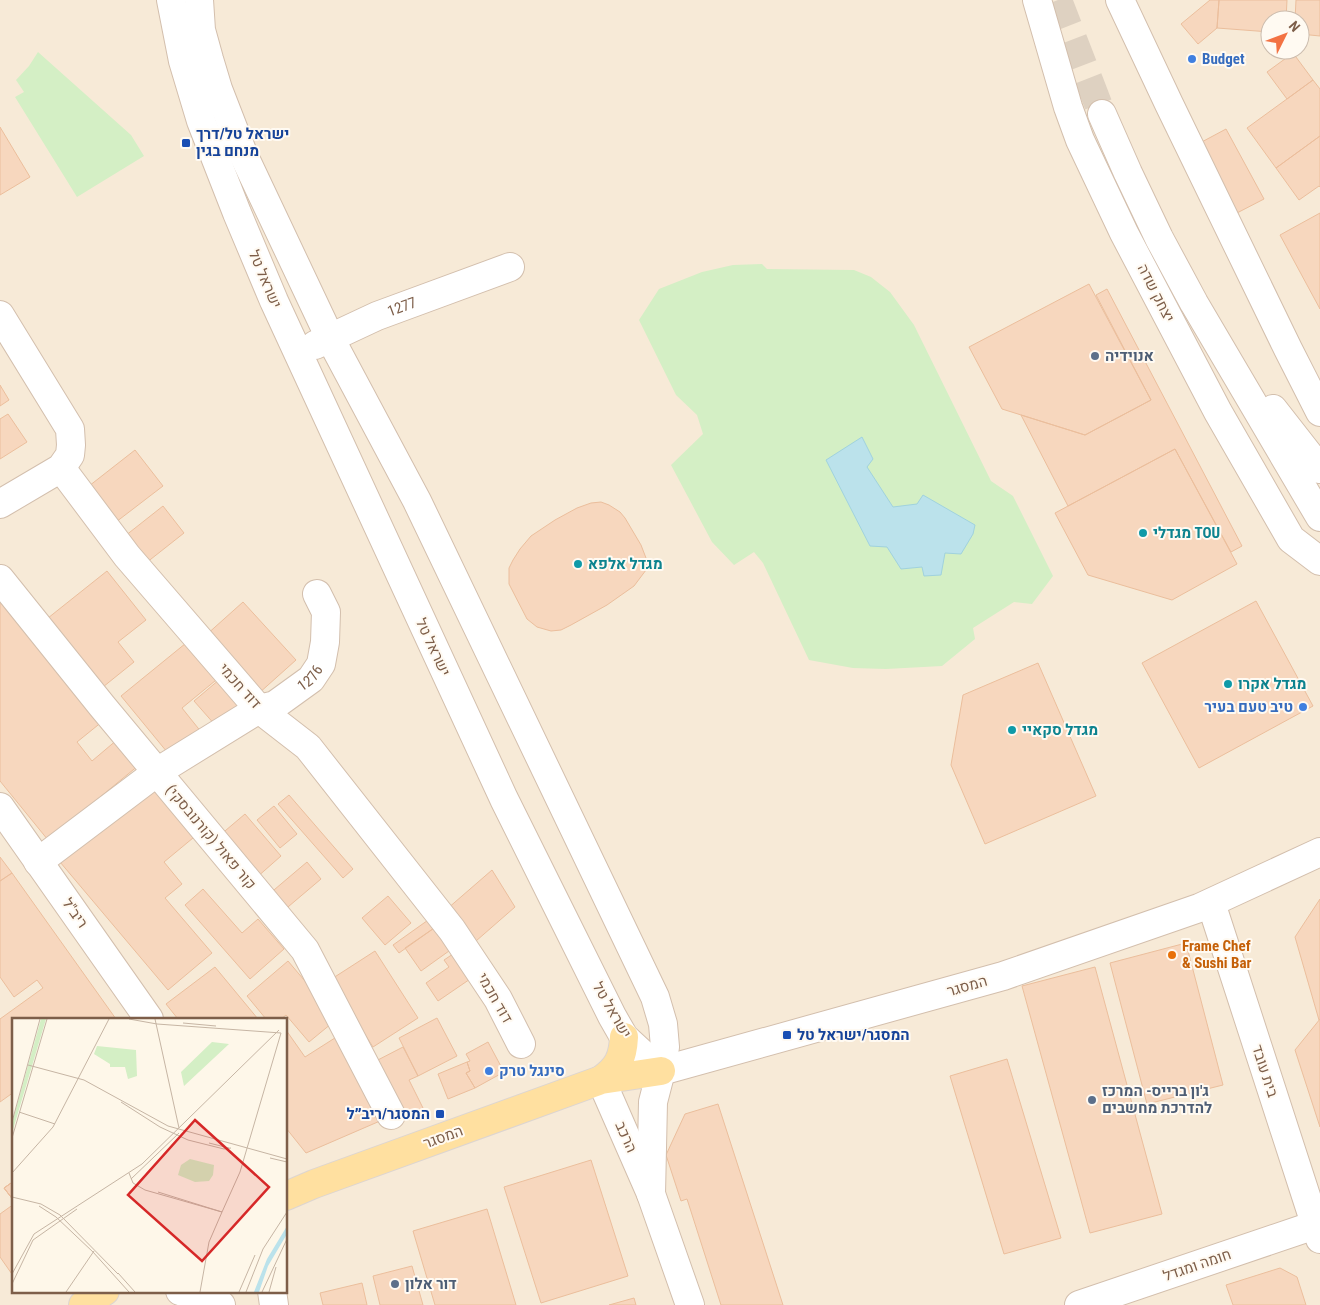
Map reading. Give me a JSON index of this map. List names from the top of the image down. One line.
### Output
{"streets":{"main road":["המסגר"],"street":["ישראל טל","יצחק שדה","1277","1276","דוד חכמי","קור פאול (קורנובסקי)","ריב\"ל","בית עובד","הרכב","חומה ומגדל"]},"crossings":[["ישראל טל","1277"],["ישראל טל","המסגר"],["ישראל טל","הרכב"],["1276","דוד חכמי"],["1276","קור פאול (קורנובסקי)"],["1276","ריב\"ל"],["המסגר","בית עובד"],["המסגר","הרכב"],["בית עובד","חומה ומגדל"]],"places":{"other":["Budget","אנוידיה","מגדלי TOU","מגדל אלפא","מגדל אקרו","טיב טעם בעיר","מגדל סקאיי","Frame Chef & Sushi Bar","סינגל טרק","ג'ון ברייס- המרכז להדרכת מחשבים","דור אלון"],"transit":["ישראל טל/דרך מנחם בגין","המסגר/ישראל טל","המסגר/ריב״ל"]},"north":"top right"}
